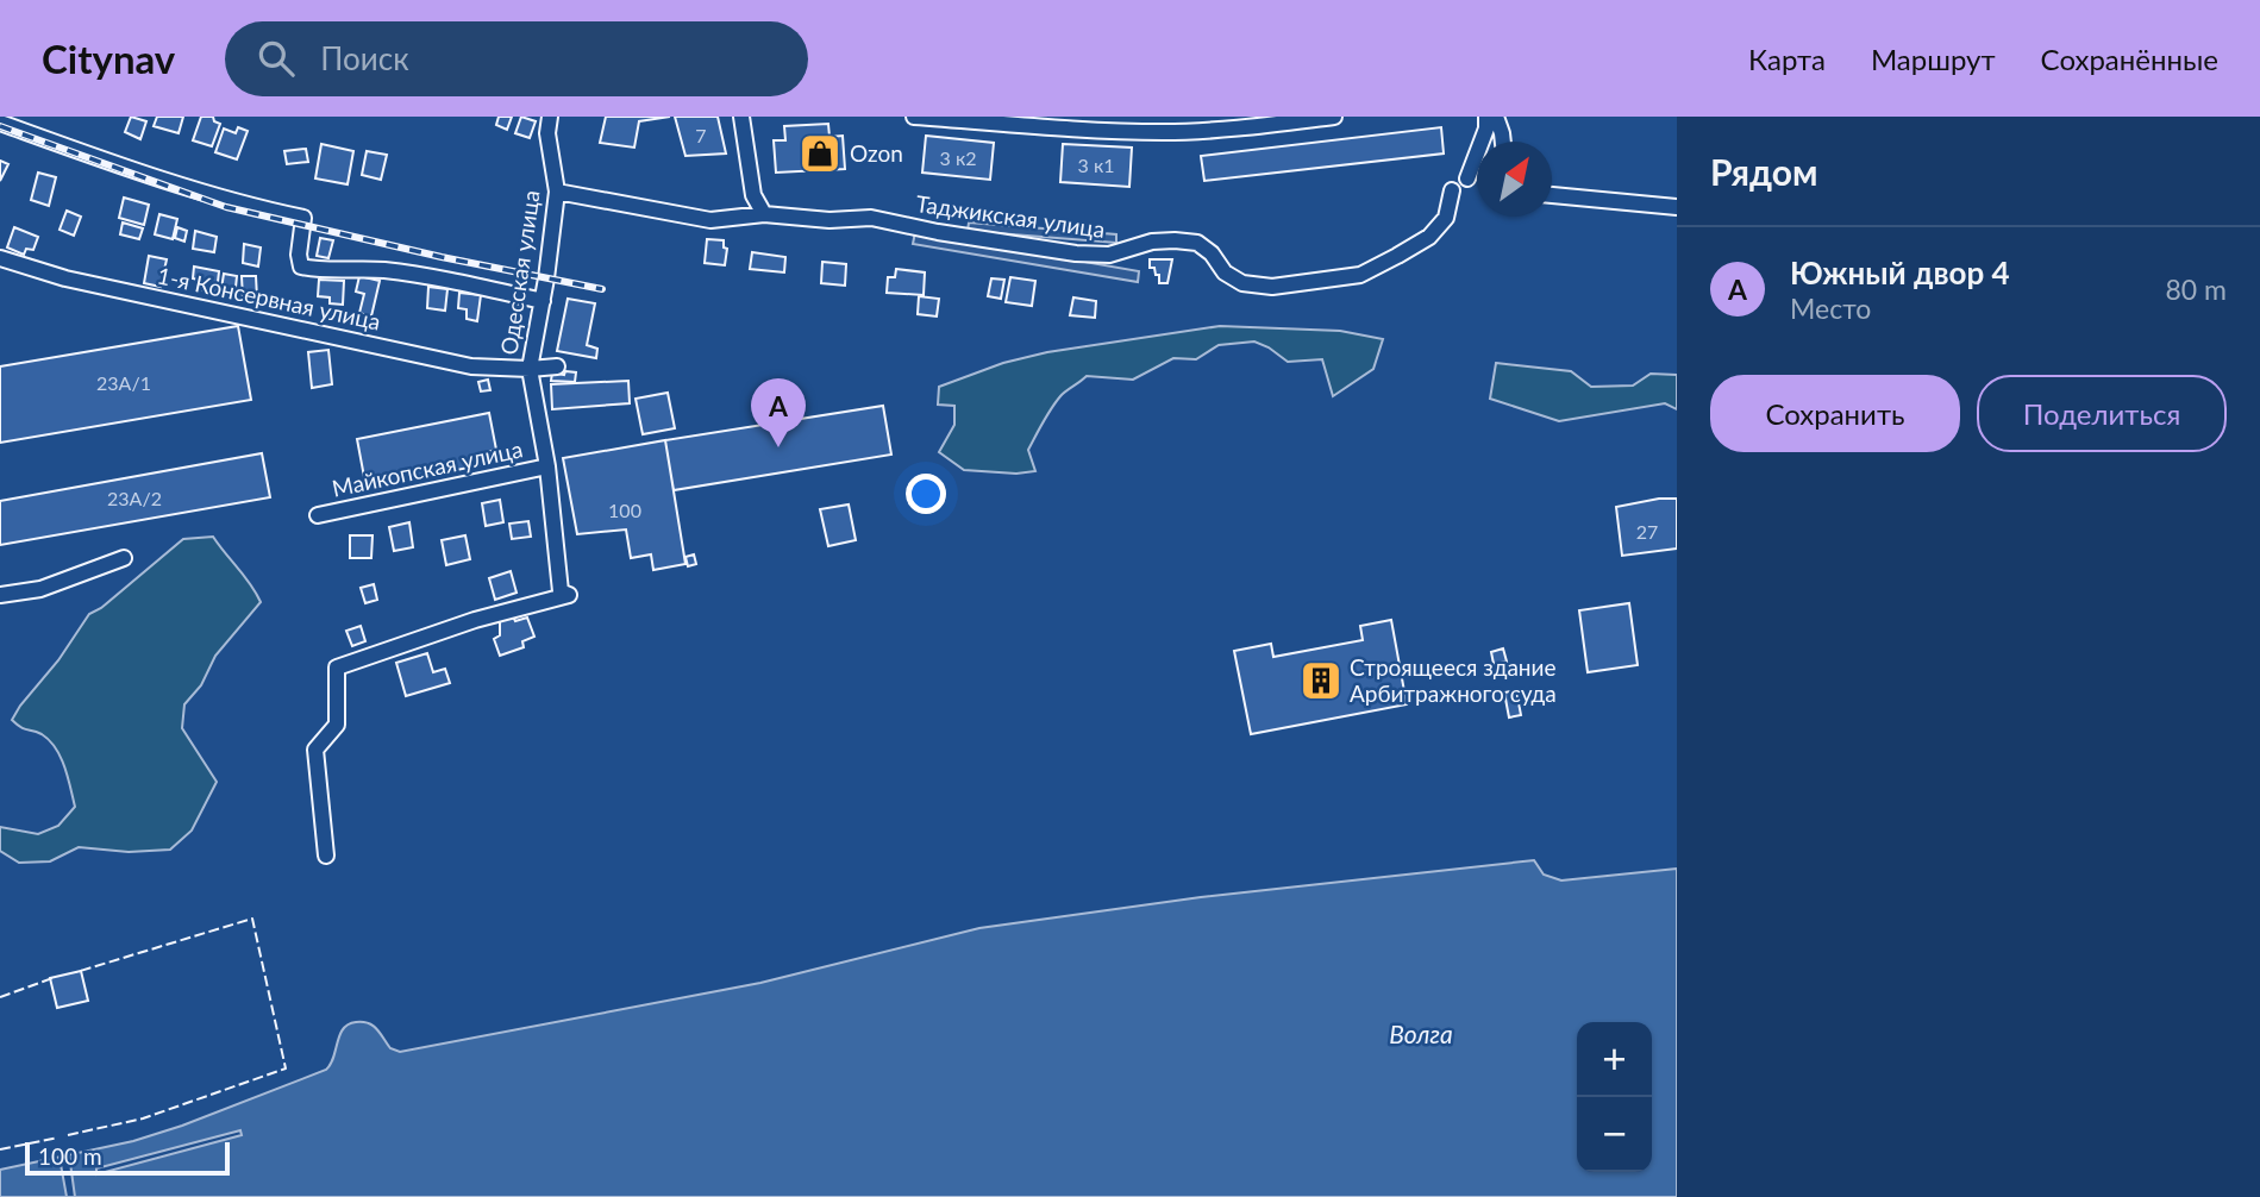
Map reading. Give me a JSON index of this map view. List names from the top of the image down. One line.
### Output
{"streets":{"street":["Таджикская улица","Одесская улица","1-я Консервная улица","Майкопская улица"]},"crossings":[["Таджикская улица","Одесская улица"],["Одесская улица","1-я Консервная улица"],["Одесская улица","Майкопская улица"]],"water":["Волга"],"places":{"shop":["Ozon"],"building":["Строящееся здание Арбитражного суда"]},"house_numbers":["7","3 к2","3 к1","23А/1","23А/2","100","27"],"scale_bar":"100 m","north":"top right","page":{"header":"Citynav","search":"Поиск","nav":["Карта","Маршрут","Сохранённые"],"heading":"Рядом","list":[{"mark":"A","name":"Южный двор 4","note":"Место","value":"80 m"}],"buttons":["Сохранить","Поделиться"],"pins":"A","map_buttons":["+","−"],"scale":"100 m"}}
